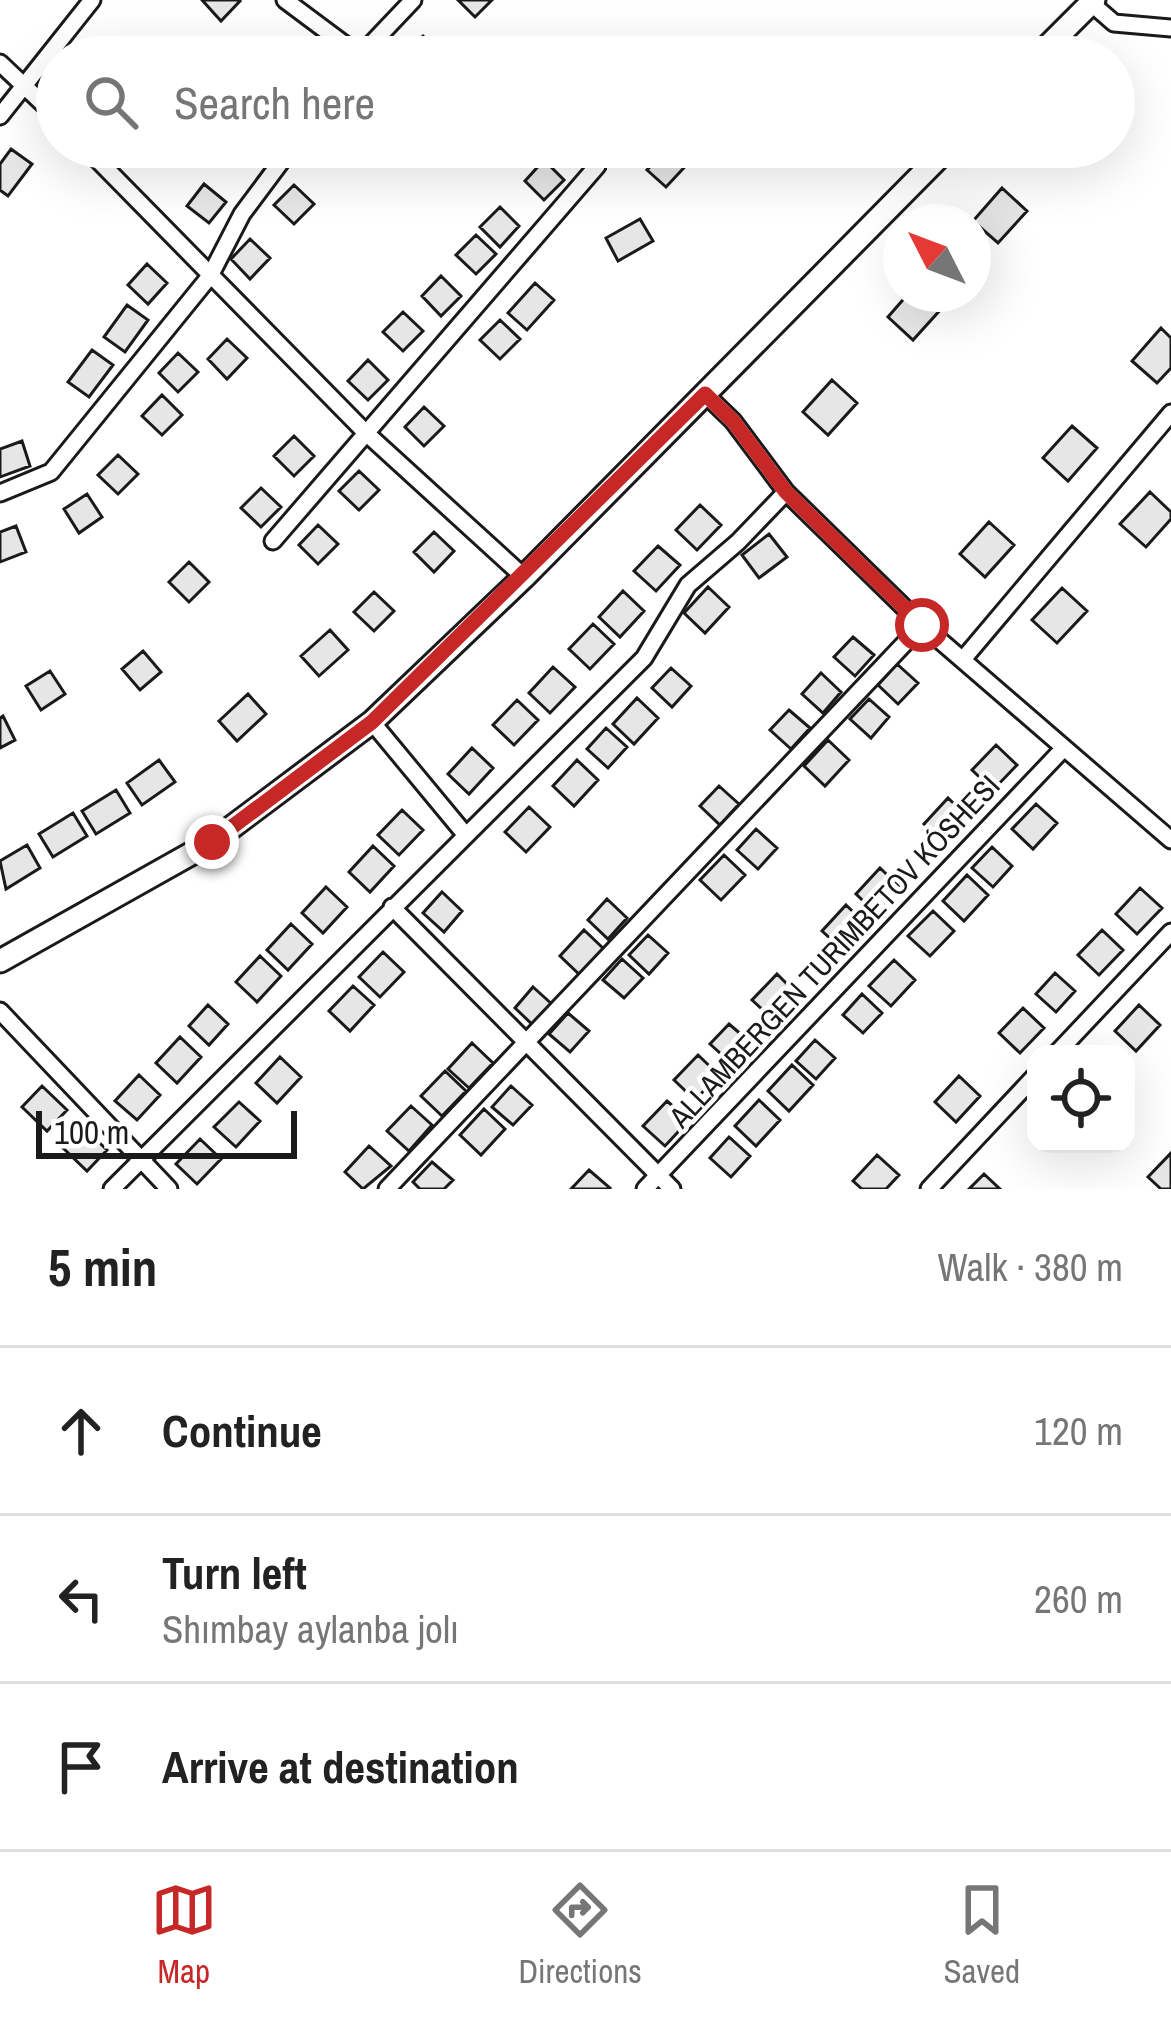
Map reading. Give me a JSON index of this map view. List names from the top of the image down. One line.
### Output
{"scale_bar":"100 m","north":"top left","page":{"search":"Search here","scale":"100 m","heading":["5 min","Walk · 380 m"],"list":[["Continue","120 m"],["Turn left","Shımbay aylanba jolı","260 m"],"Arrive at destination"],"nav":["Map","Directions","Saved"]}}
